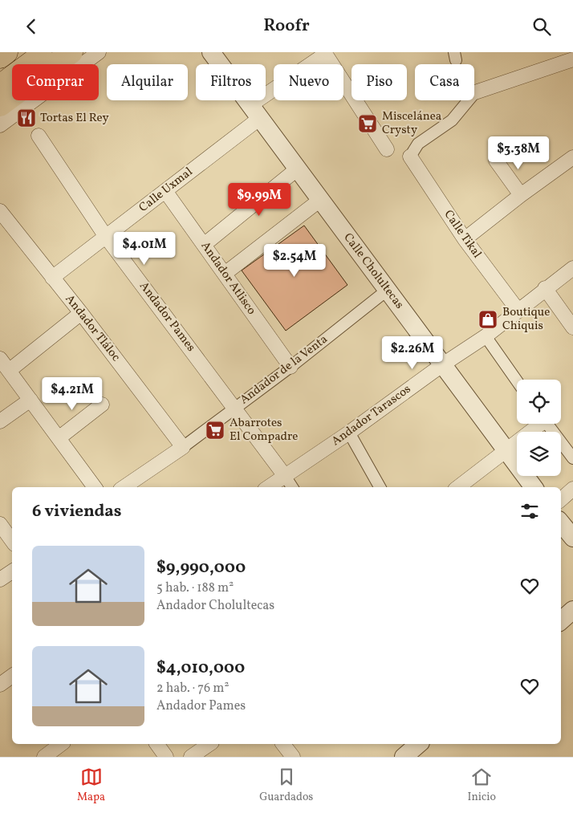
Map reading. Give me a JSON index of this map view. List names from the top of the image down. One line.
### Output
{"streets":{"street":["Calle Uxmal","Calle Tikal","Calle Cholultecas","Andador Atlisco","Andador Pames","Andador Tláloc","Andador de la Venta","Andador Tarascos"]},"crossings":[["Calle Uxmal","Calle Cholultecas"],["Calle Uxmal","Andador Atlisco"],["Calle Uxmal","Andador Pames"],["Calle Uxmal","Andador Tláloc"],["Calle Tikal","Andador Tarascos"],["Calle Cholultecas","Andador de la Venta"],["Calle Cholultecas","Andador Tarascos"],["Andador Atlisco","Andador de la Venta"],["Andador Pames","Andador de la Venta"],["Andador Pames","Andador Tarascos"],["Andador Tláloc","Andador de la Venta"]],"places":{"restaurant":["Tortas El Rey"],"supermarket":["Miscelánea Crysty","Abarrotes El Compadre"],"shop":["Boutique Chiquis"]},"page":{"header":"Roofr","chip":["Comprar","Alquilar","Filtros","Nuevo","Piso","Casa"],"price":["$3.38M","$9.99M","$4.01M","$2.54M","$2.26M","$4.21M"],"heading":"6 viviendas","list":[{"name":"$9,990,000","note":"5 hab. · 188 m² · Andador Cholultecas"},{"name":"$4,010,000","note":"2 hab. · 76 m² · Andador Pames"}],"tabs":["Mapa","Guardados","Inicio"]}}
